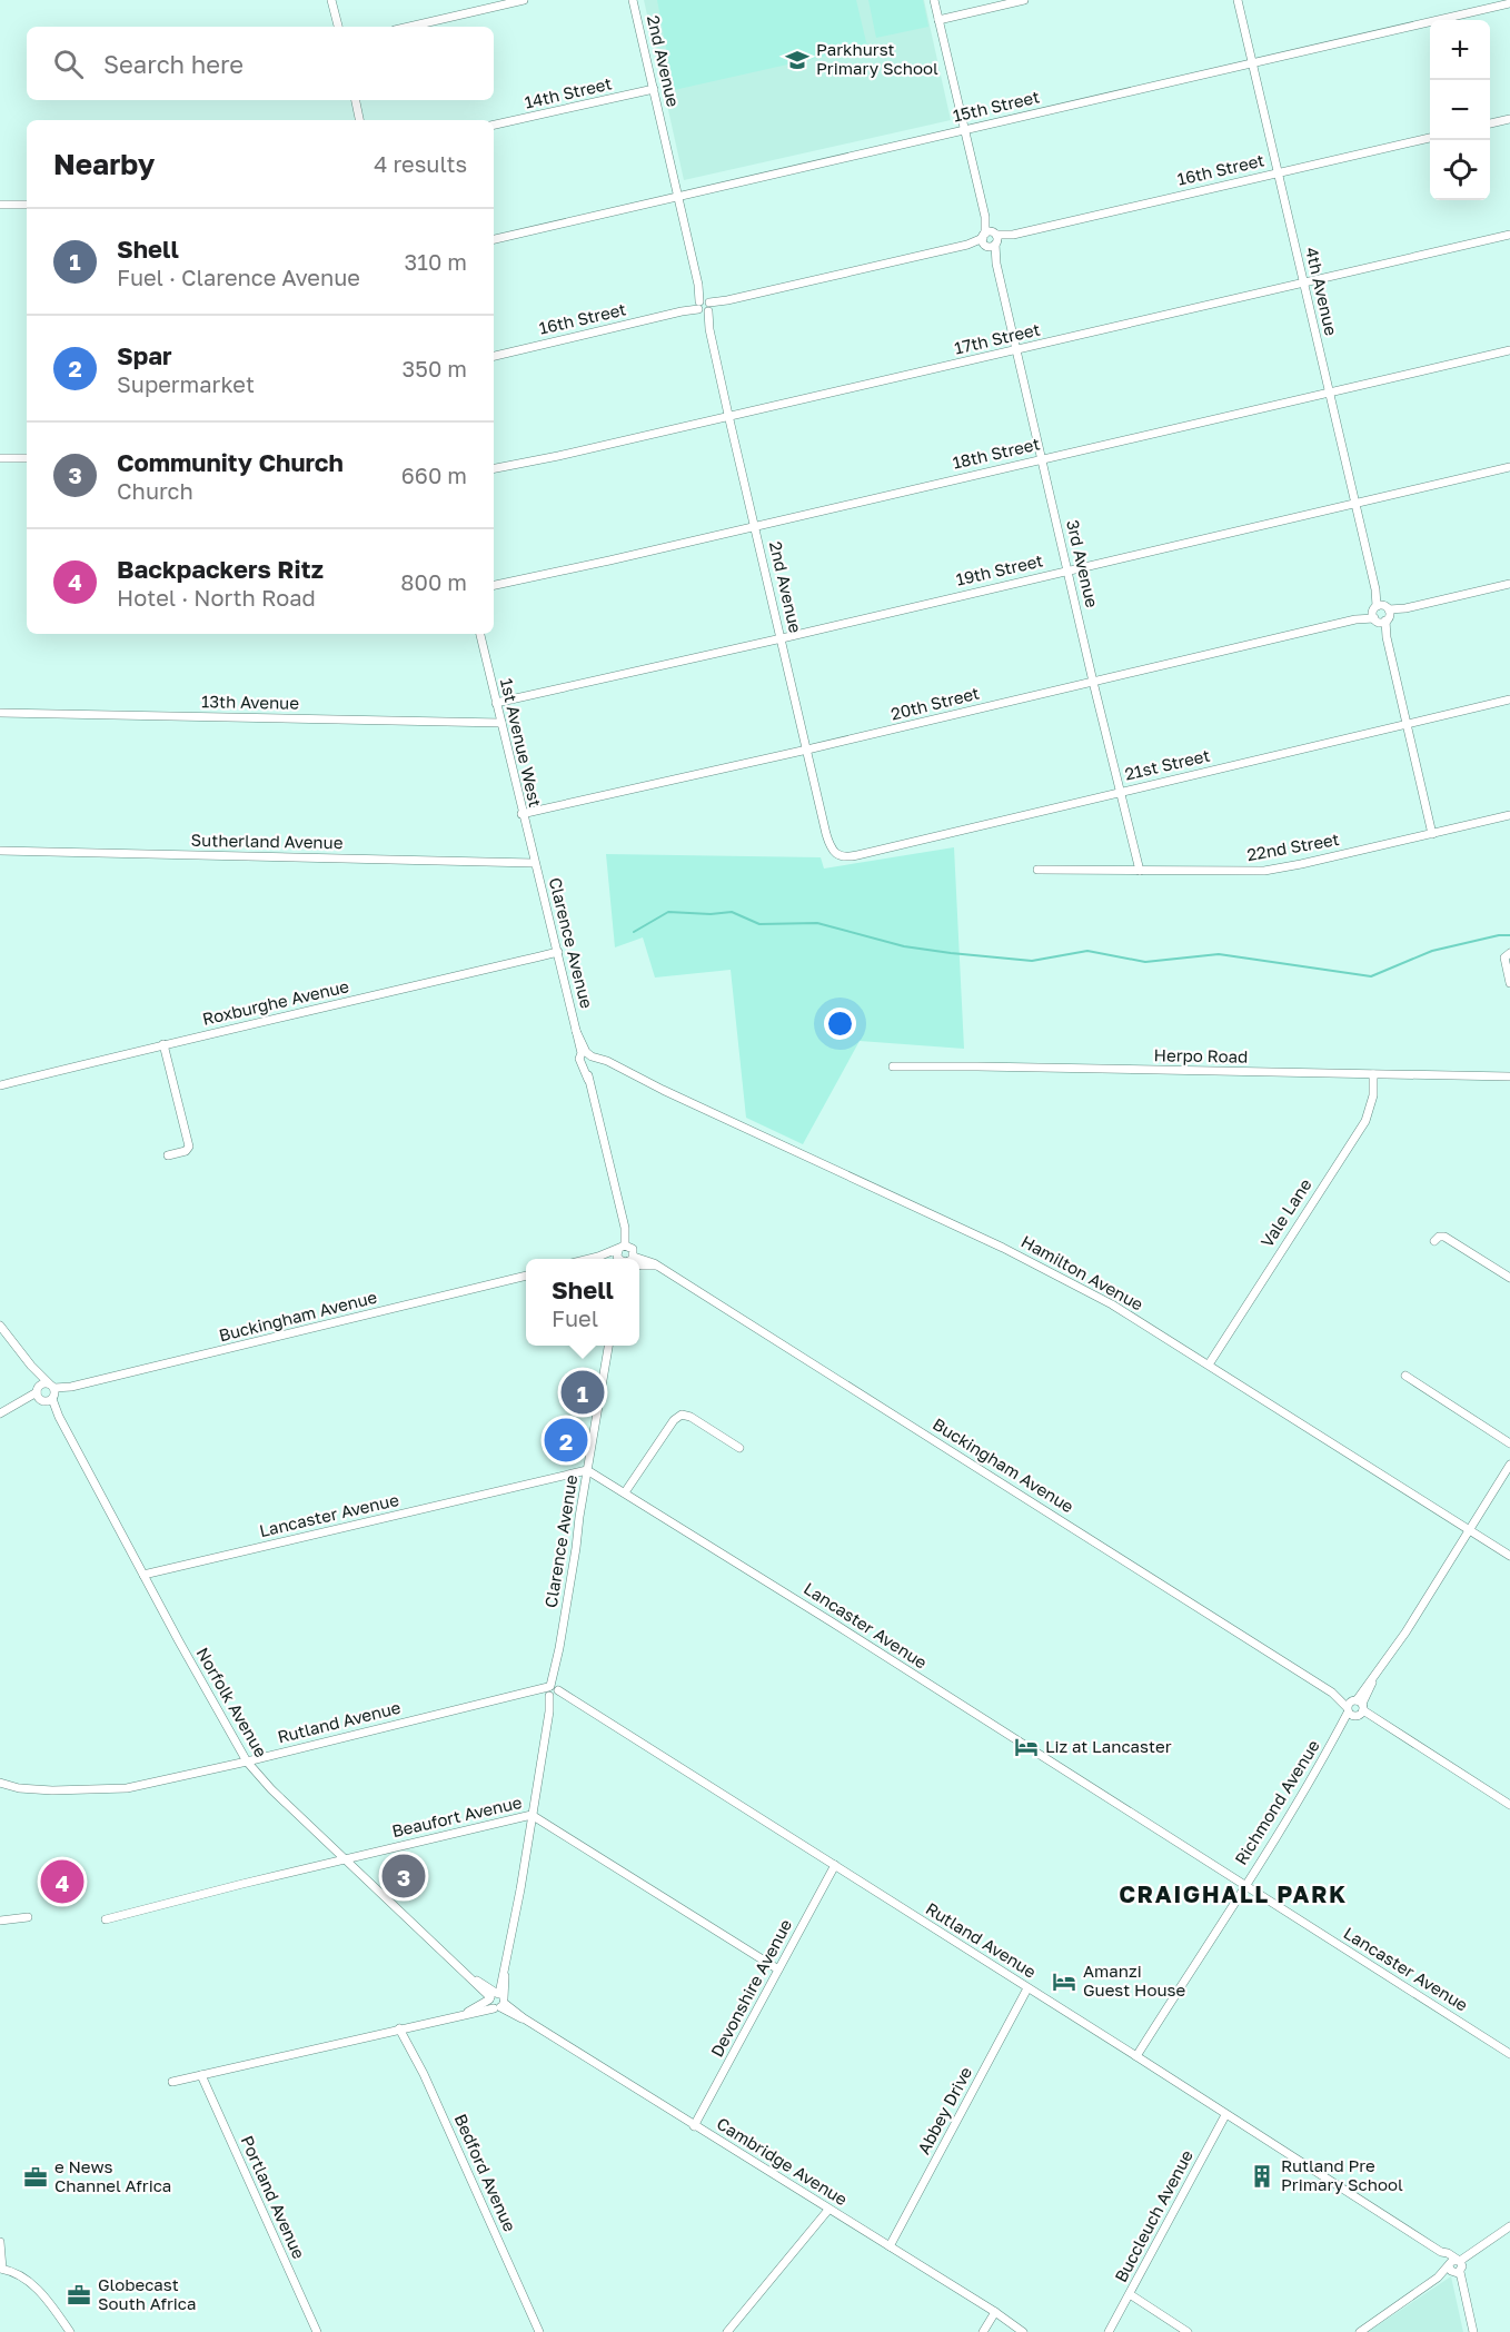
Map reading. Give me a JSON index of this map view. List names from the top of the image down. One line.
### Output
{"streets":{"street":["2nd Avenue","14th Street","15th Street","16th Street","4th Avenue","17th Street","18th Street","3rd Avenue","19th Street","13th Avenue","20th Street","1st Avenue West","21st Street","Sutherland Avenue","22nd Street","Clarence Avenue","Roxburghe Avenue","Herpo Road","Vale Lane","Hamilton Avenue","Buckingham Avenue","Lancaster Avenue","Norfolk Avenue","Rutland Avenue","Richmond Avenue","Beaufort Avenue","Devonshire Avenue","Abbey Drive","Cambridge Avenue","Bedford Avenue","Portland Avenue","Buccleuch Avenue"]},"crossings":[["2nd Avenue","14th Street"],["2nd Avenue","15th Street"],["2nd Avenue","16th Street"],["2nd Avenue","17th Street"],["2nd Avenue","18th Street"],["2nd Avenue","19th Street"],["2nd Avenue","20th Street"],["2nd Avenue","21st Street"],["15th Street","4th Avenue"],["15th Street","3rd Avenue"],["16th Street","4th Avenue"],["16th Street","3rd Avenue"],["4th Avenue","17th Street"],["4th Avenue","18th Street"],["4th Avenue","19th Street"],["4th Avenue","20th Street"],["4th Avenue","21st Street"],["4th Avenue","22nd Street"],["17th Street","3rd Avenue"],["18th Street","3rd Avenue"],["3rd Avenue","19th Street"],["3rd Avenue","20th Street"],["3rd Avenue","21st Street"],["3rd Avenue","22nd Street"],["19th Street","1st Avenue West"],["13th Avenue","1st Avenue West"],["20th Street","1st Avenue West"],["1st Avenue West","Sutherland Avenue"],["1st Avenue West","Clarence Avenue"],["Sutherland Avenue","Clarence Avenue"],["Clarence Avenue","Roxburghe Avenue"],["Clarence Avenue","Hamilton Avenue"],["Clarence Avenue","Buckingham Avenue"],["Clarence Avenue","Lancaster Avenue"],["Clarence Avenue","Norfolk Avenue"],["Clarence Avenue","Rutland Avenue"],["Clarence Avenue","Beaufort Avenue"],["Clarence Avenue","Cambridge Avenue"],["Herpo Road","Vale Lane"],["Vale Lane","Hamilton Avenue"],["Hamilton Avenue","Richmond Avenue"],["Buckingham Avenue","Norfolk Avenue"],["Buckingham Avenue","Richmond Avenue"],["Lancaster Avenue","Norfolk Avenue"],["Lancaster Avenue","Richmond Avenue"],["Norfolk Avenue","Rutland Avenue"],["Norfolk Avenue","Beaufort Avenue"],["Norfolk Avenue","Cambridge Avenue"],["Rutland Avenue","Richmond Avenue"],["Rutland Avenue","Devonshire Avenue"],["Rutland Avenue","Abbey Drive"],["Rutland Avenue","Buccleuch Avenue"],["Beaufort Avenue","Devonshire Avenue"],["Devonshire Avenue","Cambridge Avenue"],["Abbey Drive","Cambridge Avenue"]],"districts":["CRAIGHALL PARK"],"places":{"school or university":["Parkhurst Primary School"],"hotel":["Liz at Lancaster","Amanzi Guest House"],"building":["Rutland Pre Primary School"],"office":["e News Channel Africa","Globecast South Africa"]},"page":{"map_buttons":["+","−"],"search":"Search here","heading":["Nearby","4 results"],"list":[{"mark":"1","name":"Shell","note":"Fuel · Clarence Avenue","value":"310 m"},{"mark":"2","name":"Spar","note":"Supermarket","value":"350 m"},{"mark":"3","name":"Community Church","note":"Church","value":"660 m"},{"mark":"4","name":"Backpackers Ritz","note":"Hotel · North Road","value":"800 m"}],"popup":["Shell","Fuel"],"pins":["1","2","3","4"]}}
